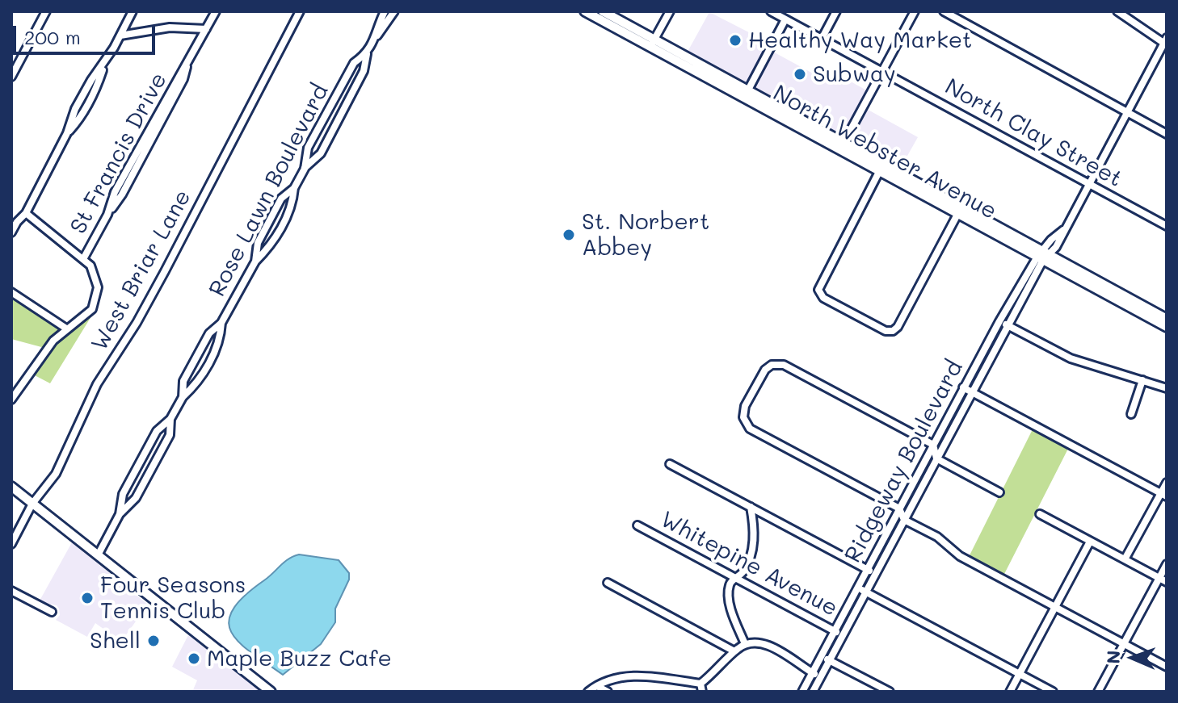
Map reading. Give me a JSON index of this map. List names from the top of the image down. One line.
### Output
{"streets":{"main road":["North Webster Avenue"],"street":["North Clay Street","St Francis Drive","Rose Lawn Boulevard","West Briar Lane","Ridgeway Boulevard","Whitepine Avenue"]},"crossings":[["North Webster Avenue","Ridgeway Boulevard"],["Ridgeway Boulevard","Whitepine Avenue"]],"places":["Healthy Way Market","Subway","St. Norbert Abbey","Four Seasons Tennis Club","Shell","Maple Buzz Cafe"],"scale_bar":"200 m","north":"left"}
